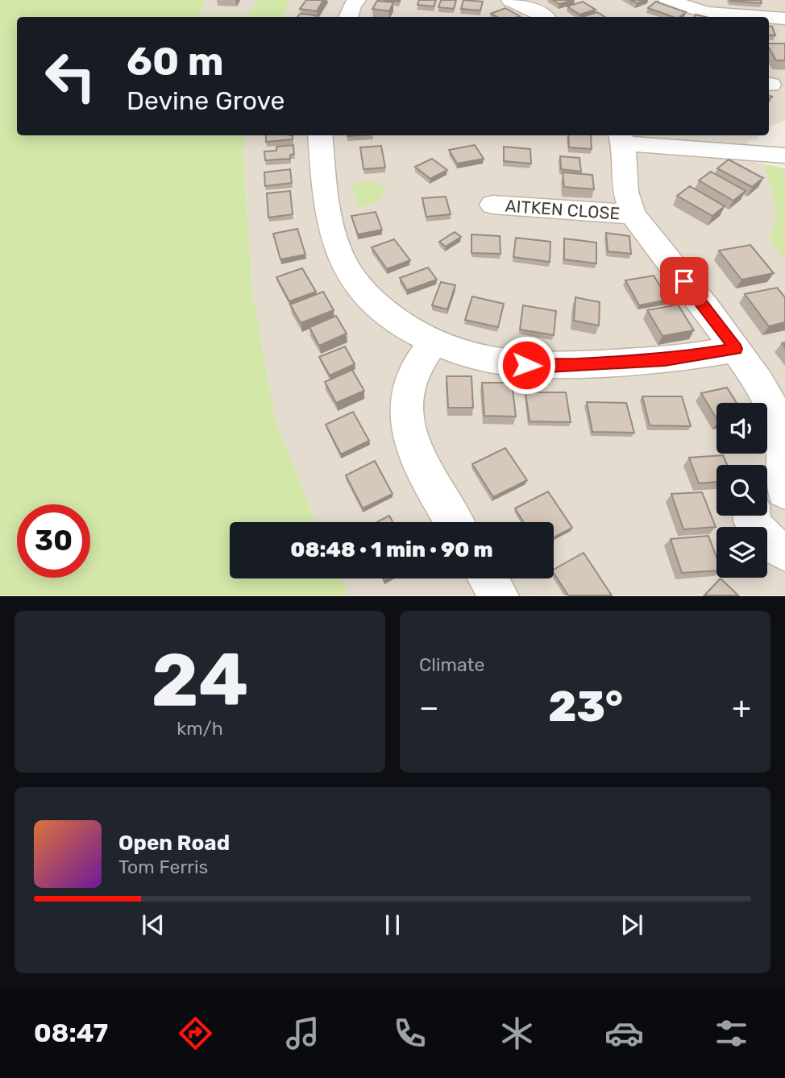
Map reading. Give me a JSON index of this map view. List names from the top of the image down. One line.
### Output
{"streets":{"street":["AITKEN CLOSE"]},"page":{"turn":["60 m","Devine Grove"],"limit":"30","trip":"08:48 · 1 min · 90 m","tile":[["24","km/h"],"Climate"],"heat":["−","23°","+"],"song":["Open Road","Tom Ferris"],"tabs":"08:47"}}
